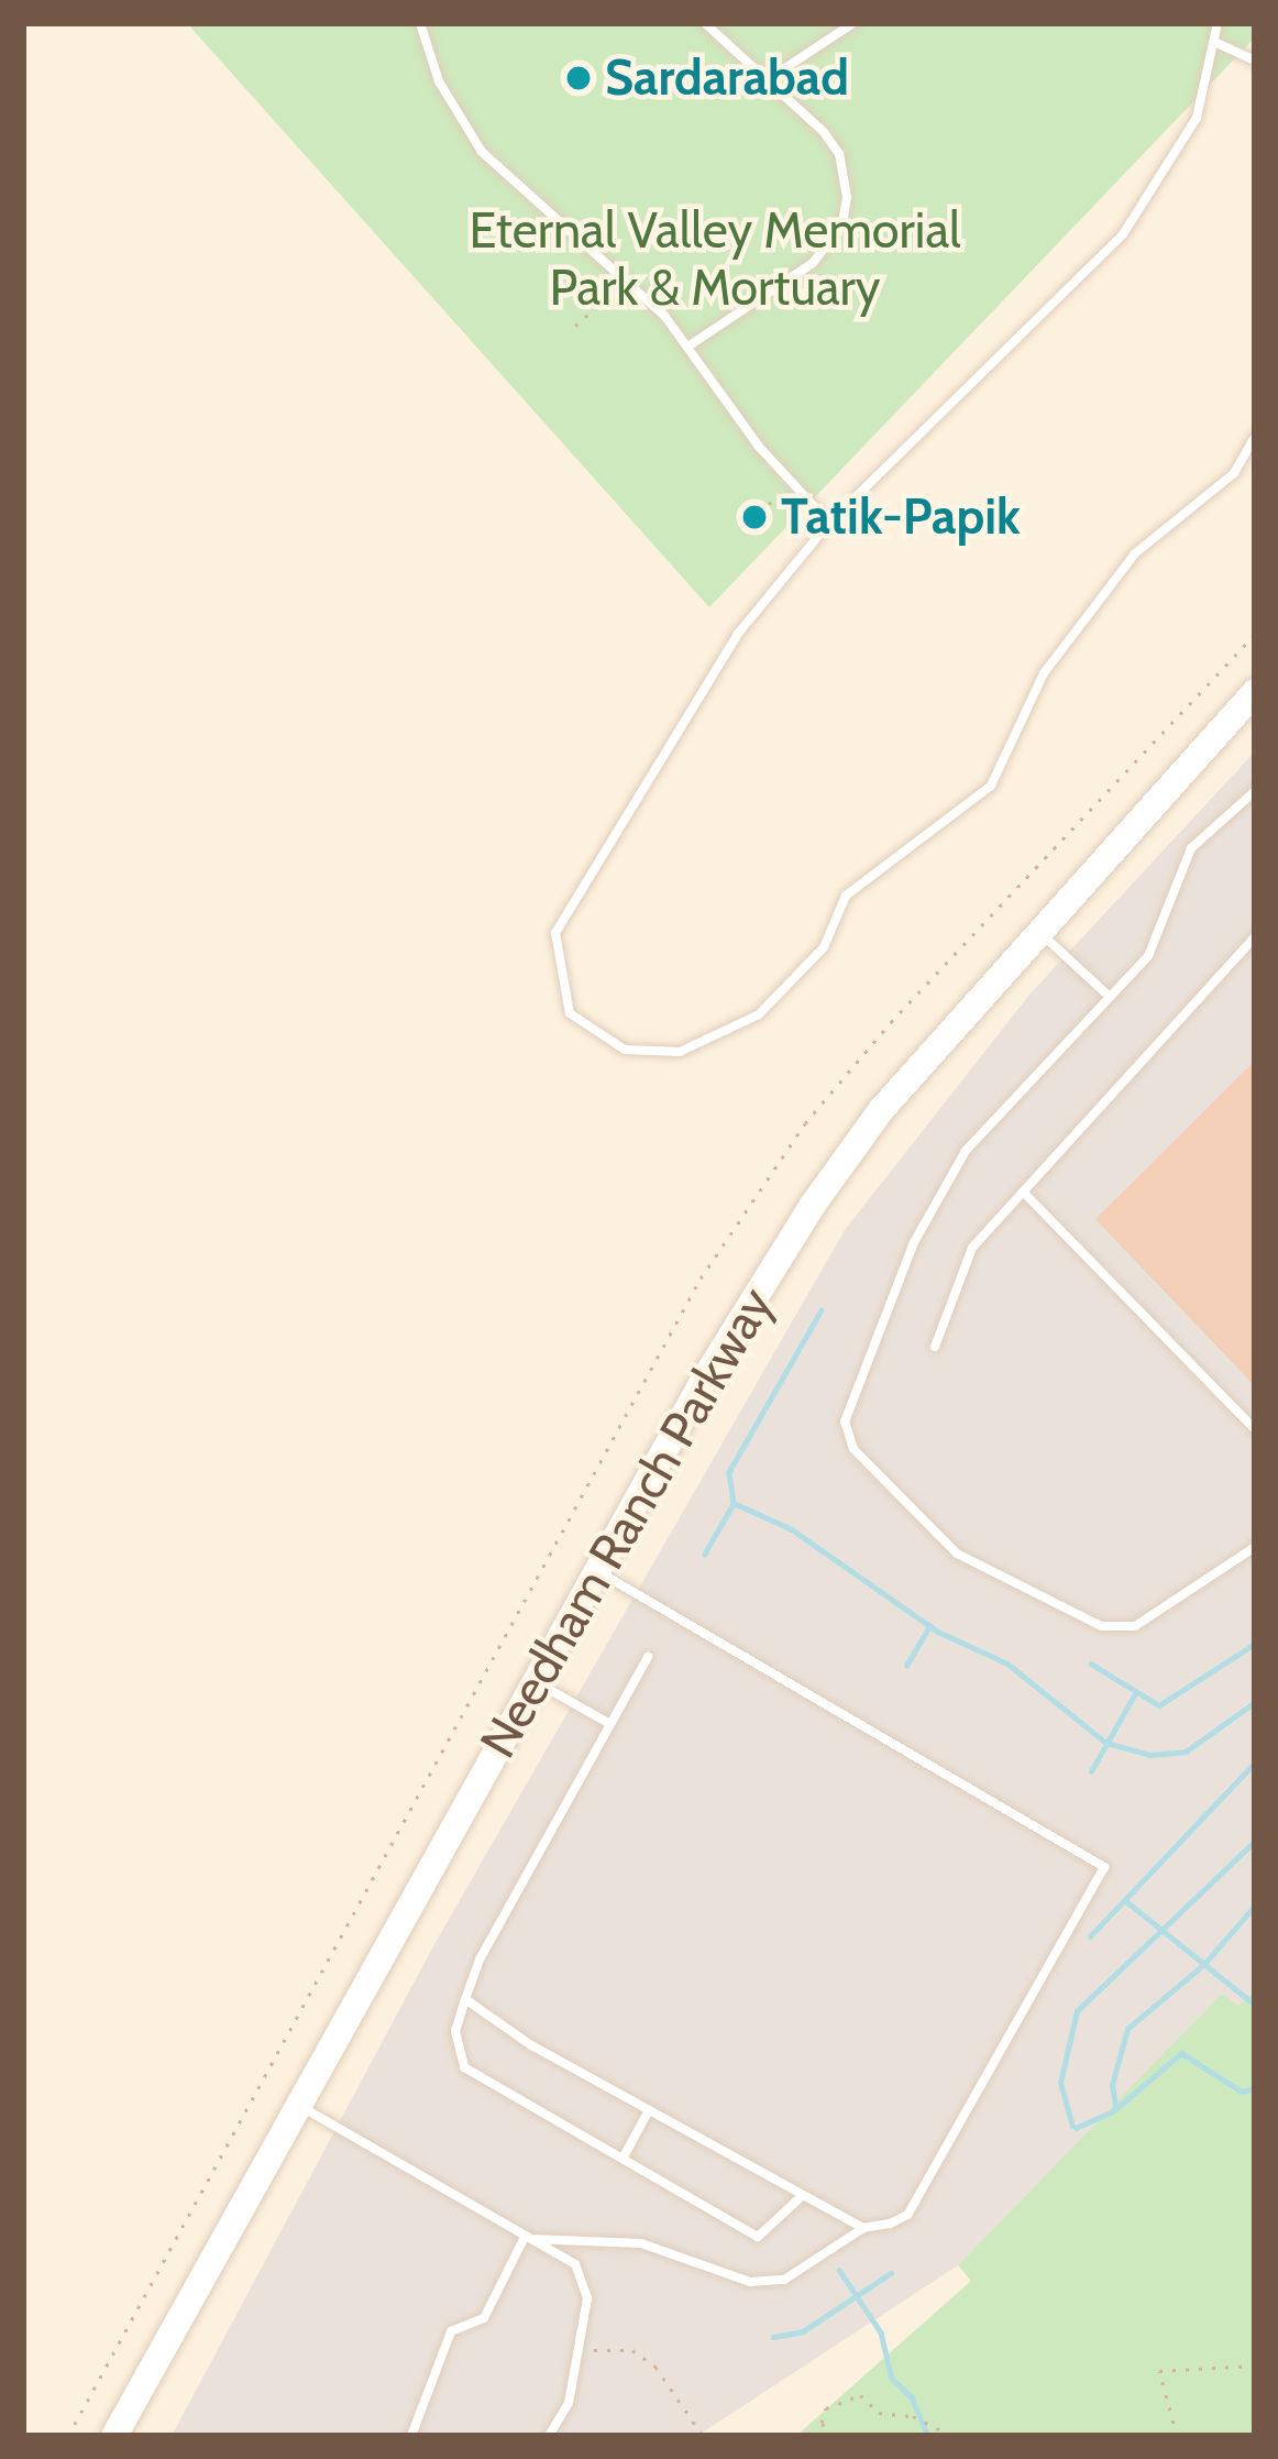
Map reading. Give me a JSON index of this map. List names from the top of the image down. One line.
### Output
{"streets":{"street":["Needham Ranch Parkway"]},"parks":["Eternal Valley Memorial Park & Mortuary"],"places":["Sardarabad","Tatik-Papik"]}
